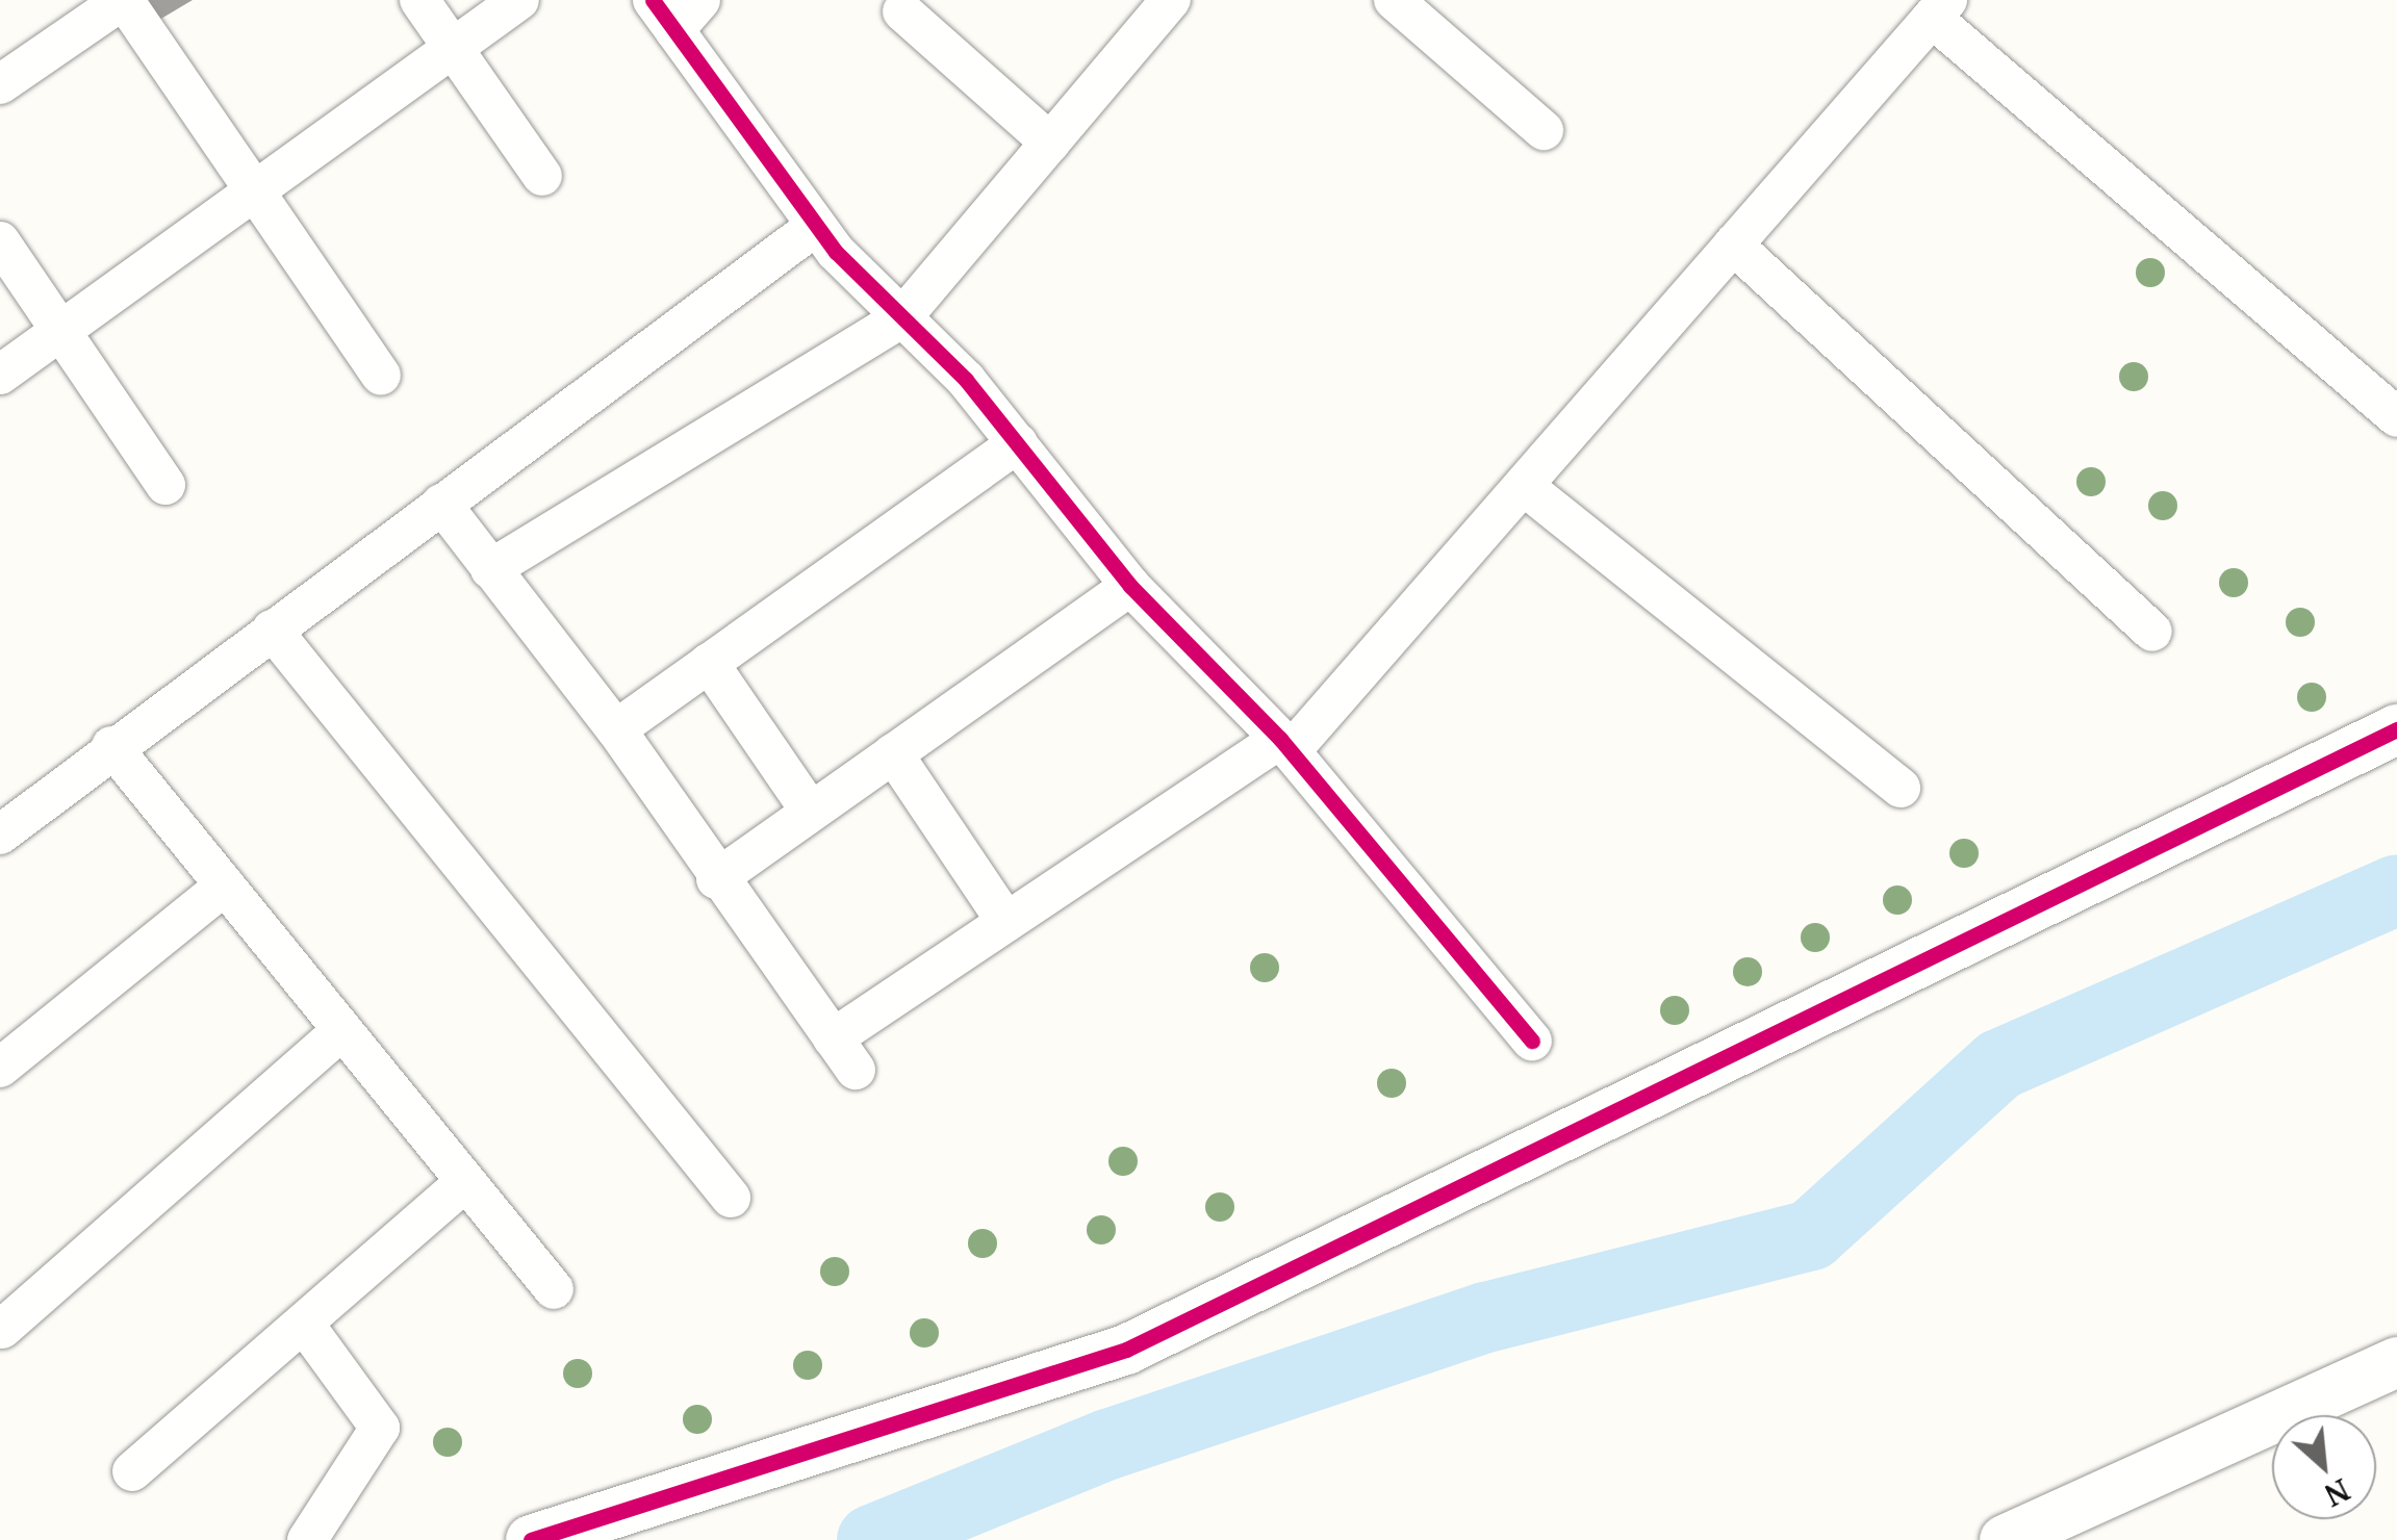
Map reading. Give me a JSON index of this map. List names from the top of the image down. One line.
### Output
{"north":"bottom right"}
